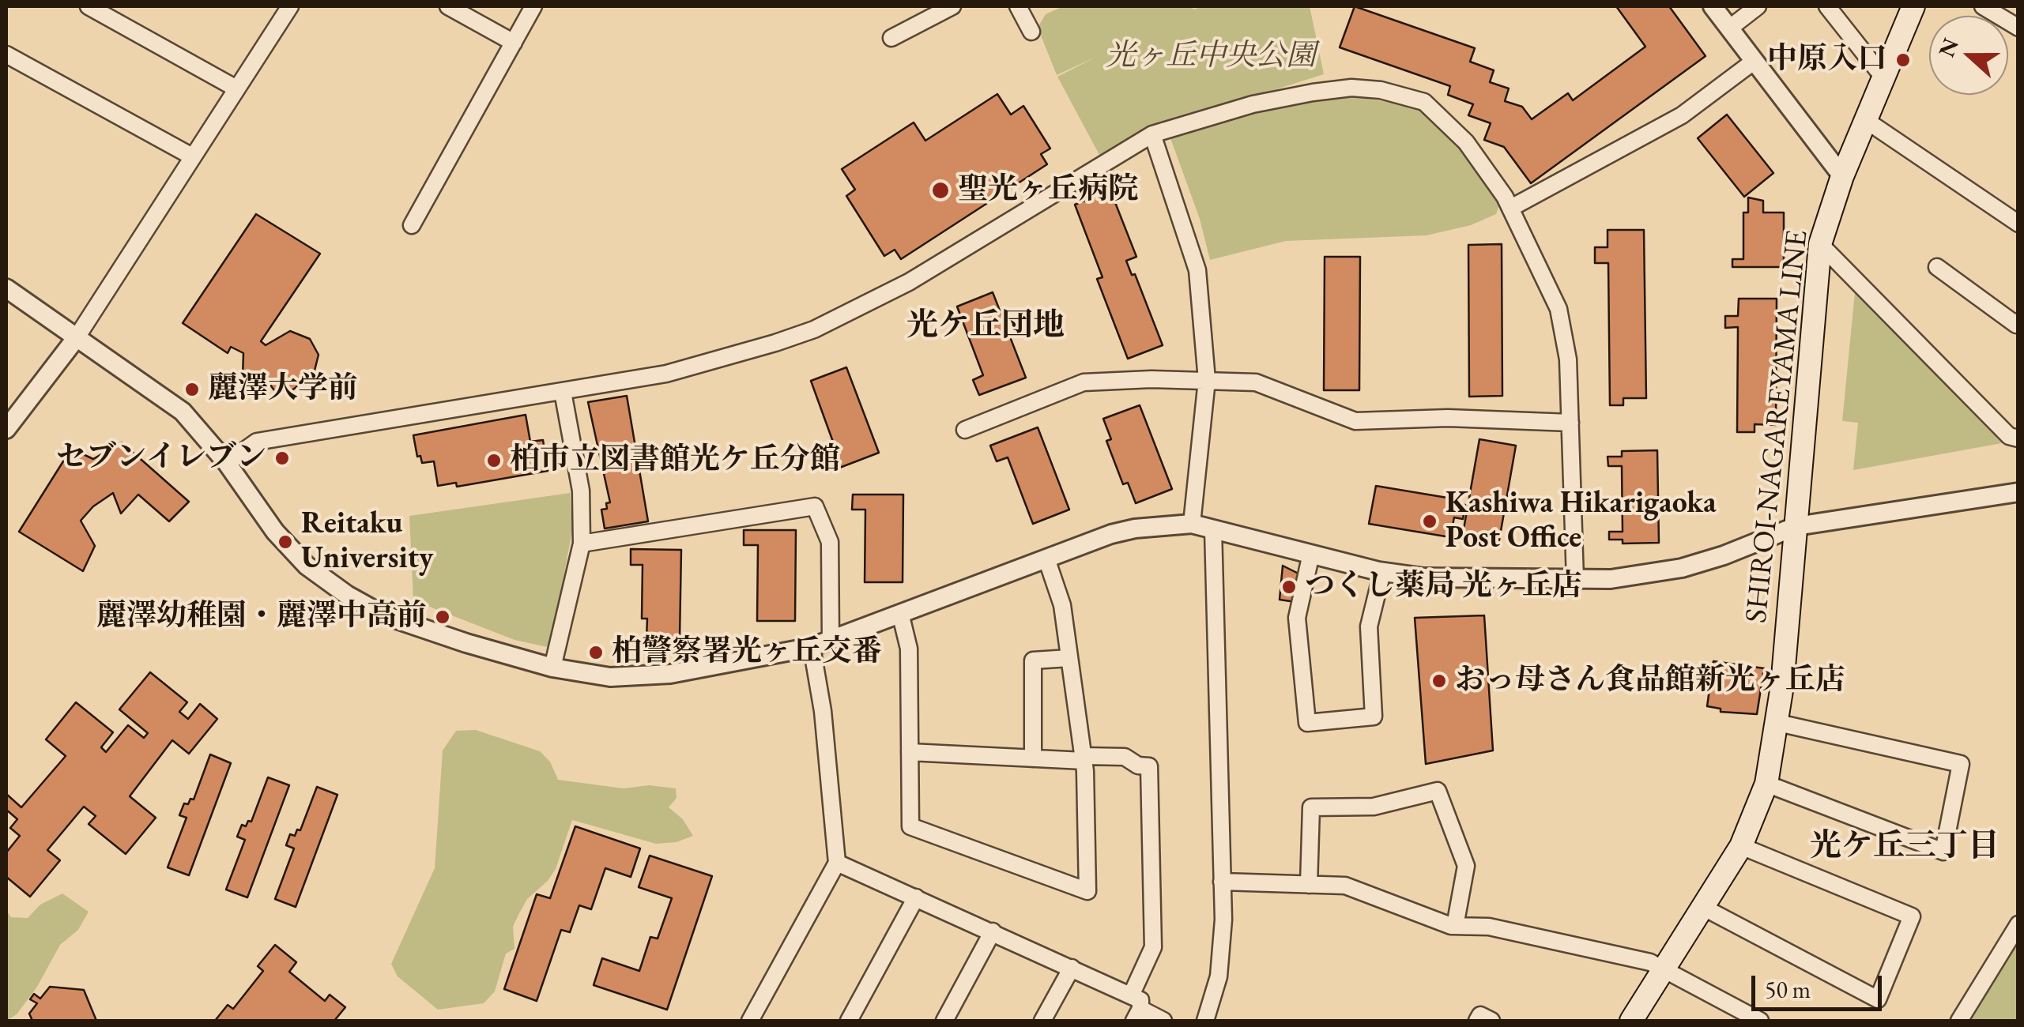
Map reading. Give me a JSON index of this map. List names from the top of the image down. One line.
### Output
{"streets":{"main road":["SHIROI-NAGAREYAMA LINE"]},"districts":["光ケ丘団地","光ケ丘三丁目"],"parks":["光ヶ丘中央公園"],"places":["中原入口","聖光ヶ丘病院","麗澤大学前","セブンイレブン","柏市立図書館光ケ丘分館","Kashiwa Hikarigaoka Post Office","Reitaku University","つくし薬局 光ヶ丘店","麗澤幼稚園・麗澤中高前","柏警察署光ヶ丘交番","おっ母さん食品館新光ヶ丘店"],"scale_bar":"50 m","north":"left"}
